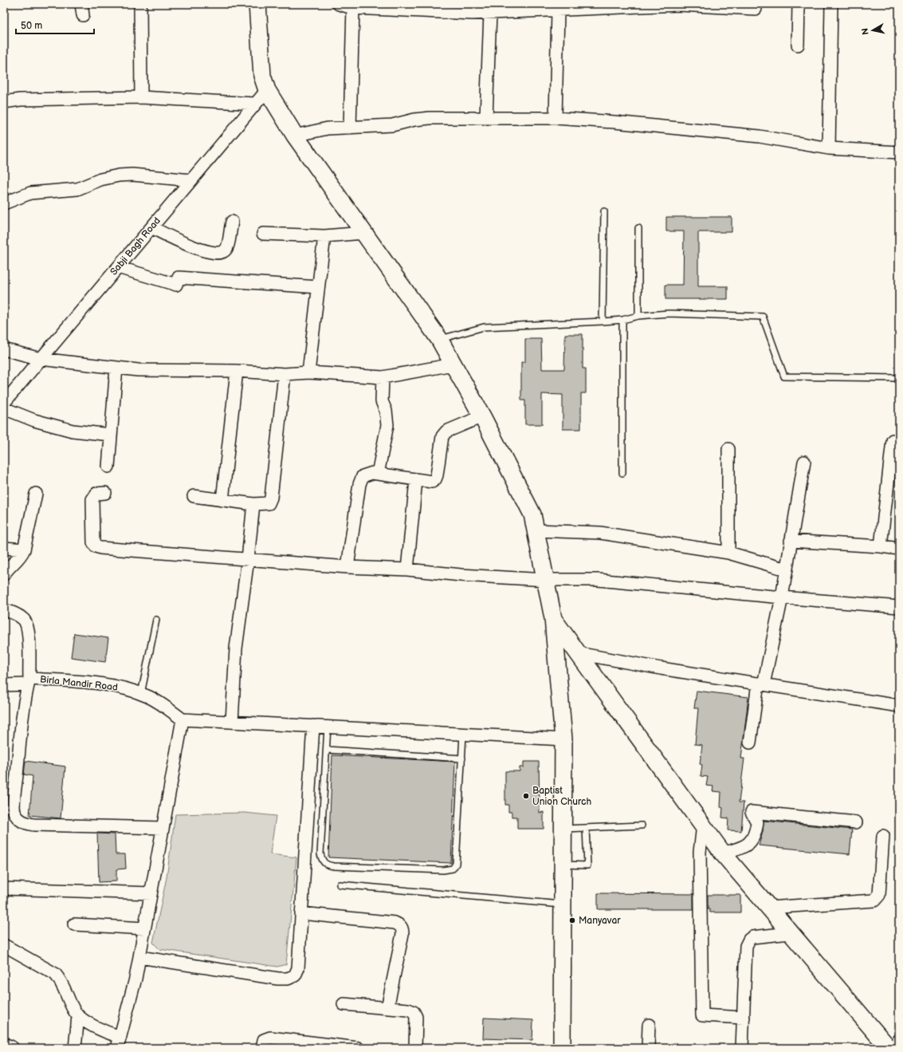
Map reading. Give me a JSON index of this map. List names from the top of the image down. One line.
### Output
{"streets":{"street":["Sabji Bagh Road","Birla Mandir Road"]},"places":["Baptist Union Church","Manyavar"],"scale_bar":"50 m","north":"left"}
